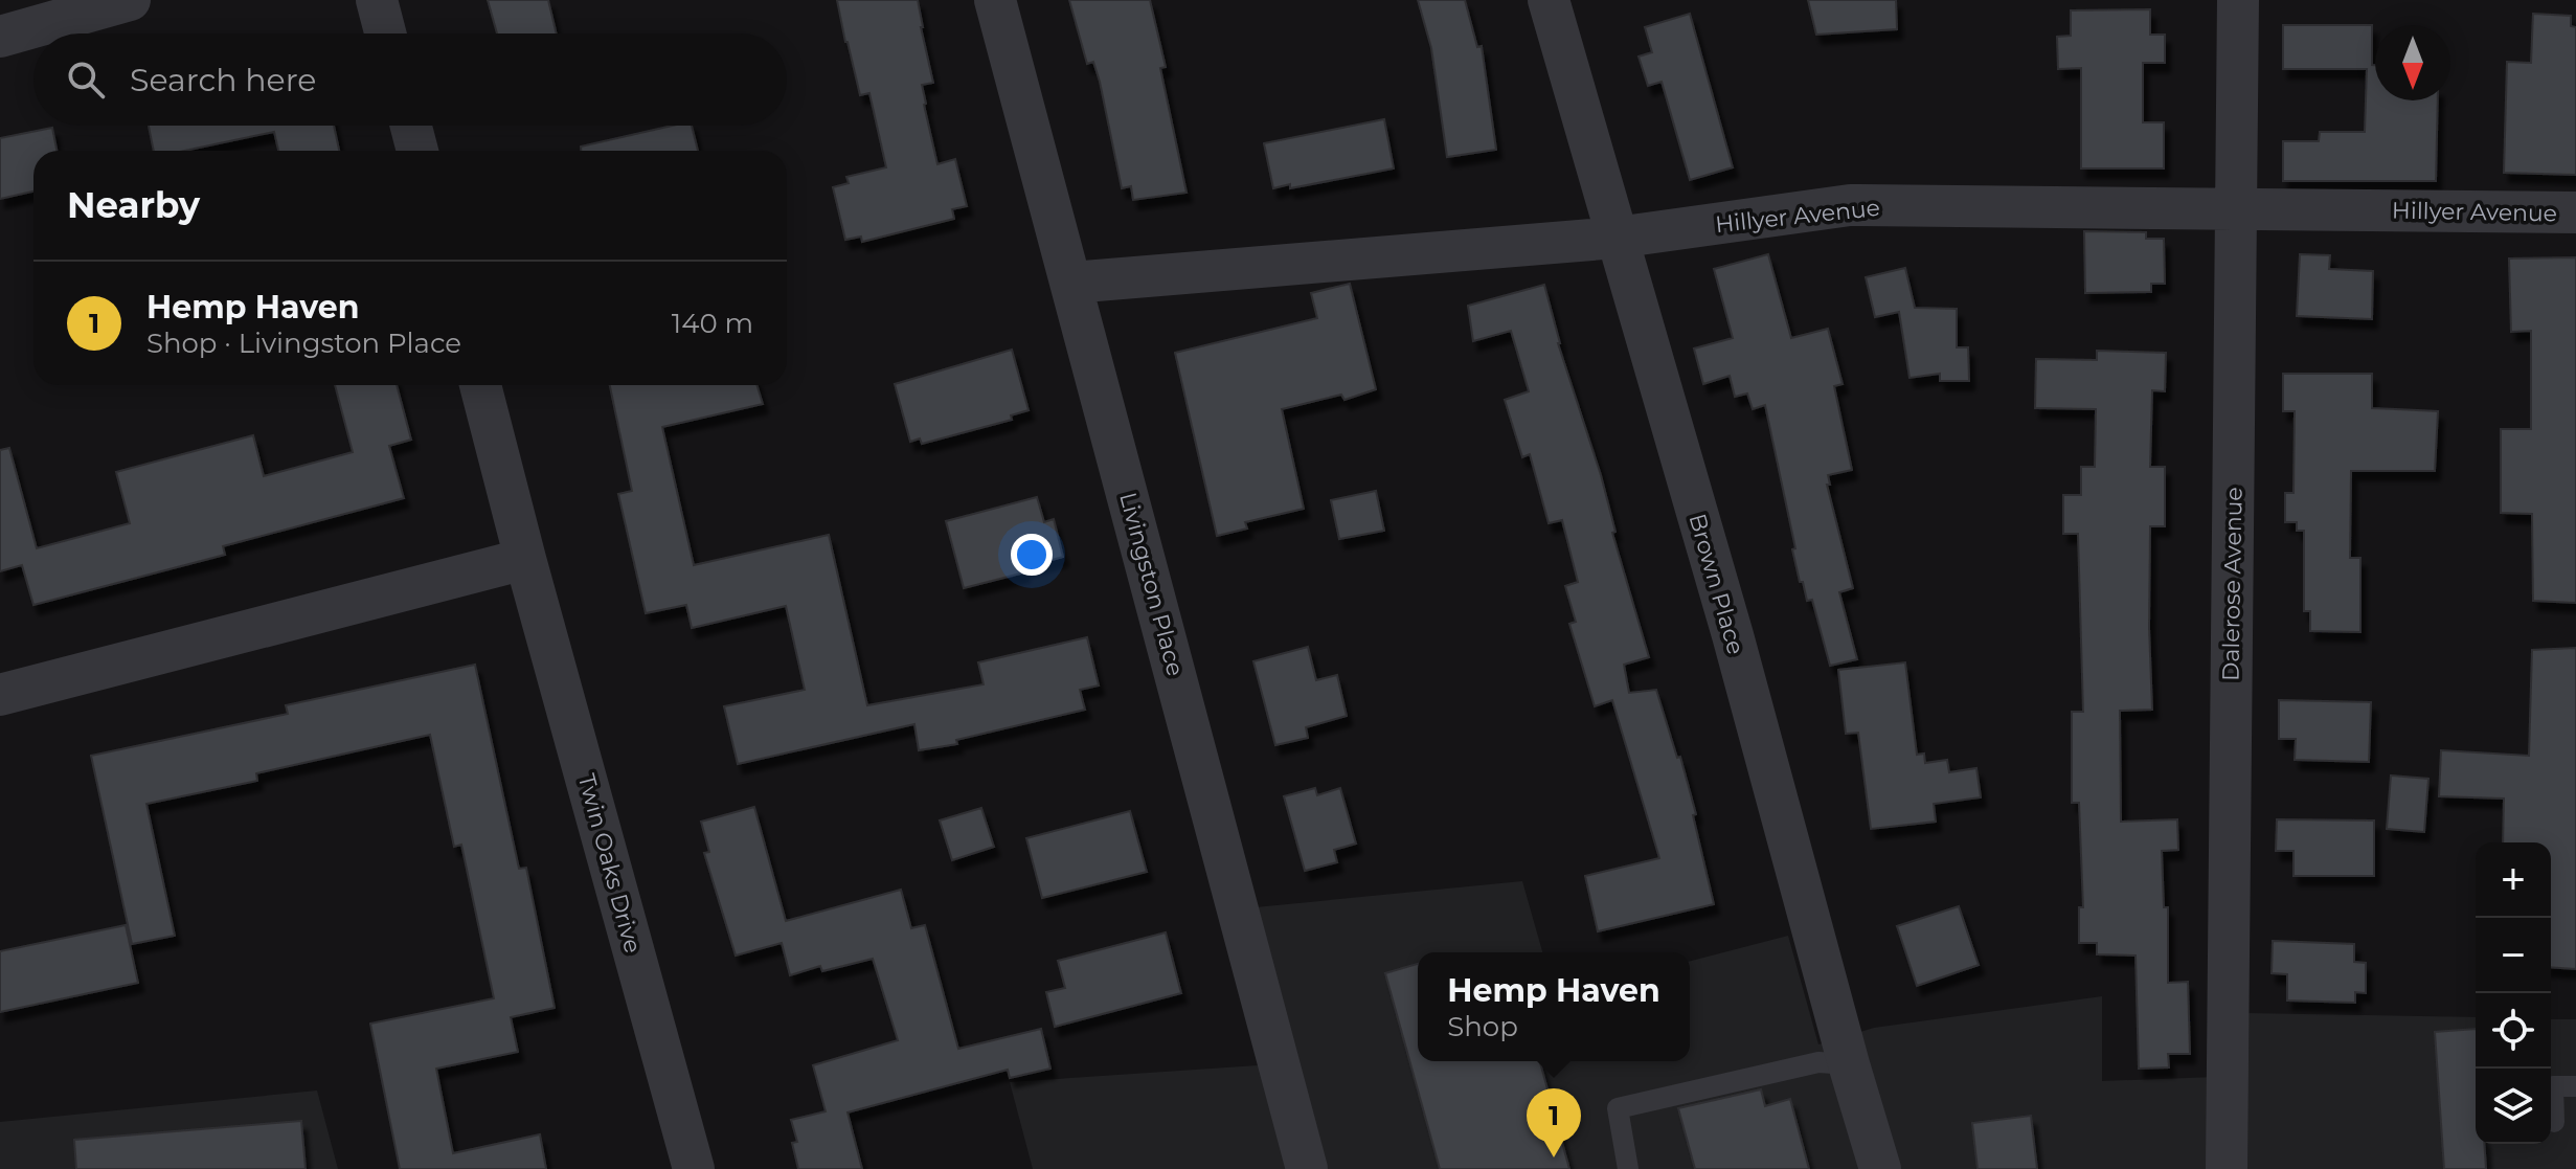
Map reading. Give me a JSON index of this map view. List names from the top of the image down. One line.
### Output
{"streets":{"street":["Hillyer Avenue","Livingston Place","Brown Place","Dalerose Avenue","Twin Oaks Drive"]},"crossings":[["Hillyer Avenue","Livingston Place"],["Hillyer Avenue","Brown Place"],["Hillyer Avenue","Dalerose Avenue"]],"north":"bottom","page":{"search":"Search here","heading":"Nearby","list":[{"mark":"1","name":"Hemp Haven","note":"Shop · Livingston Place","value":"140 m"}],"map_buttons":["+","−"],"popup":["Hemp Haven","Shop"],"pins":"1"}}
